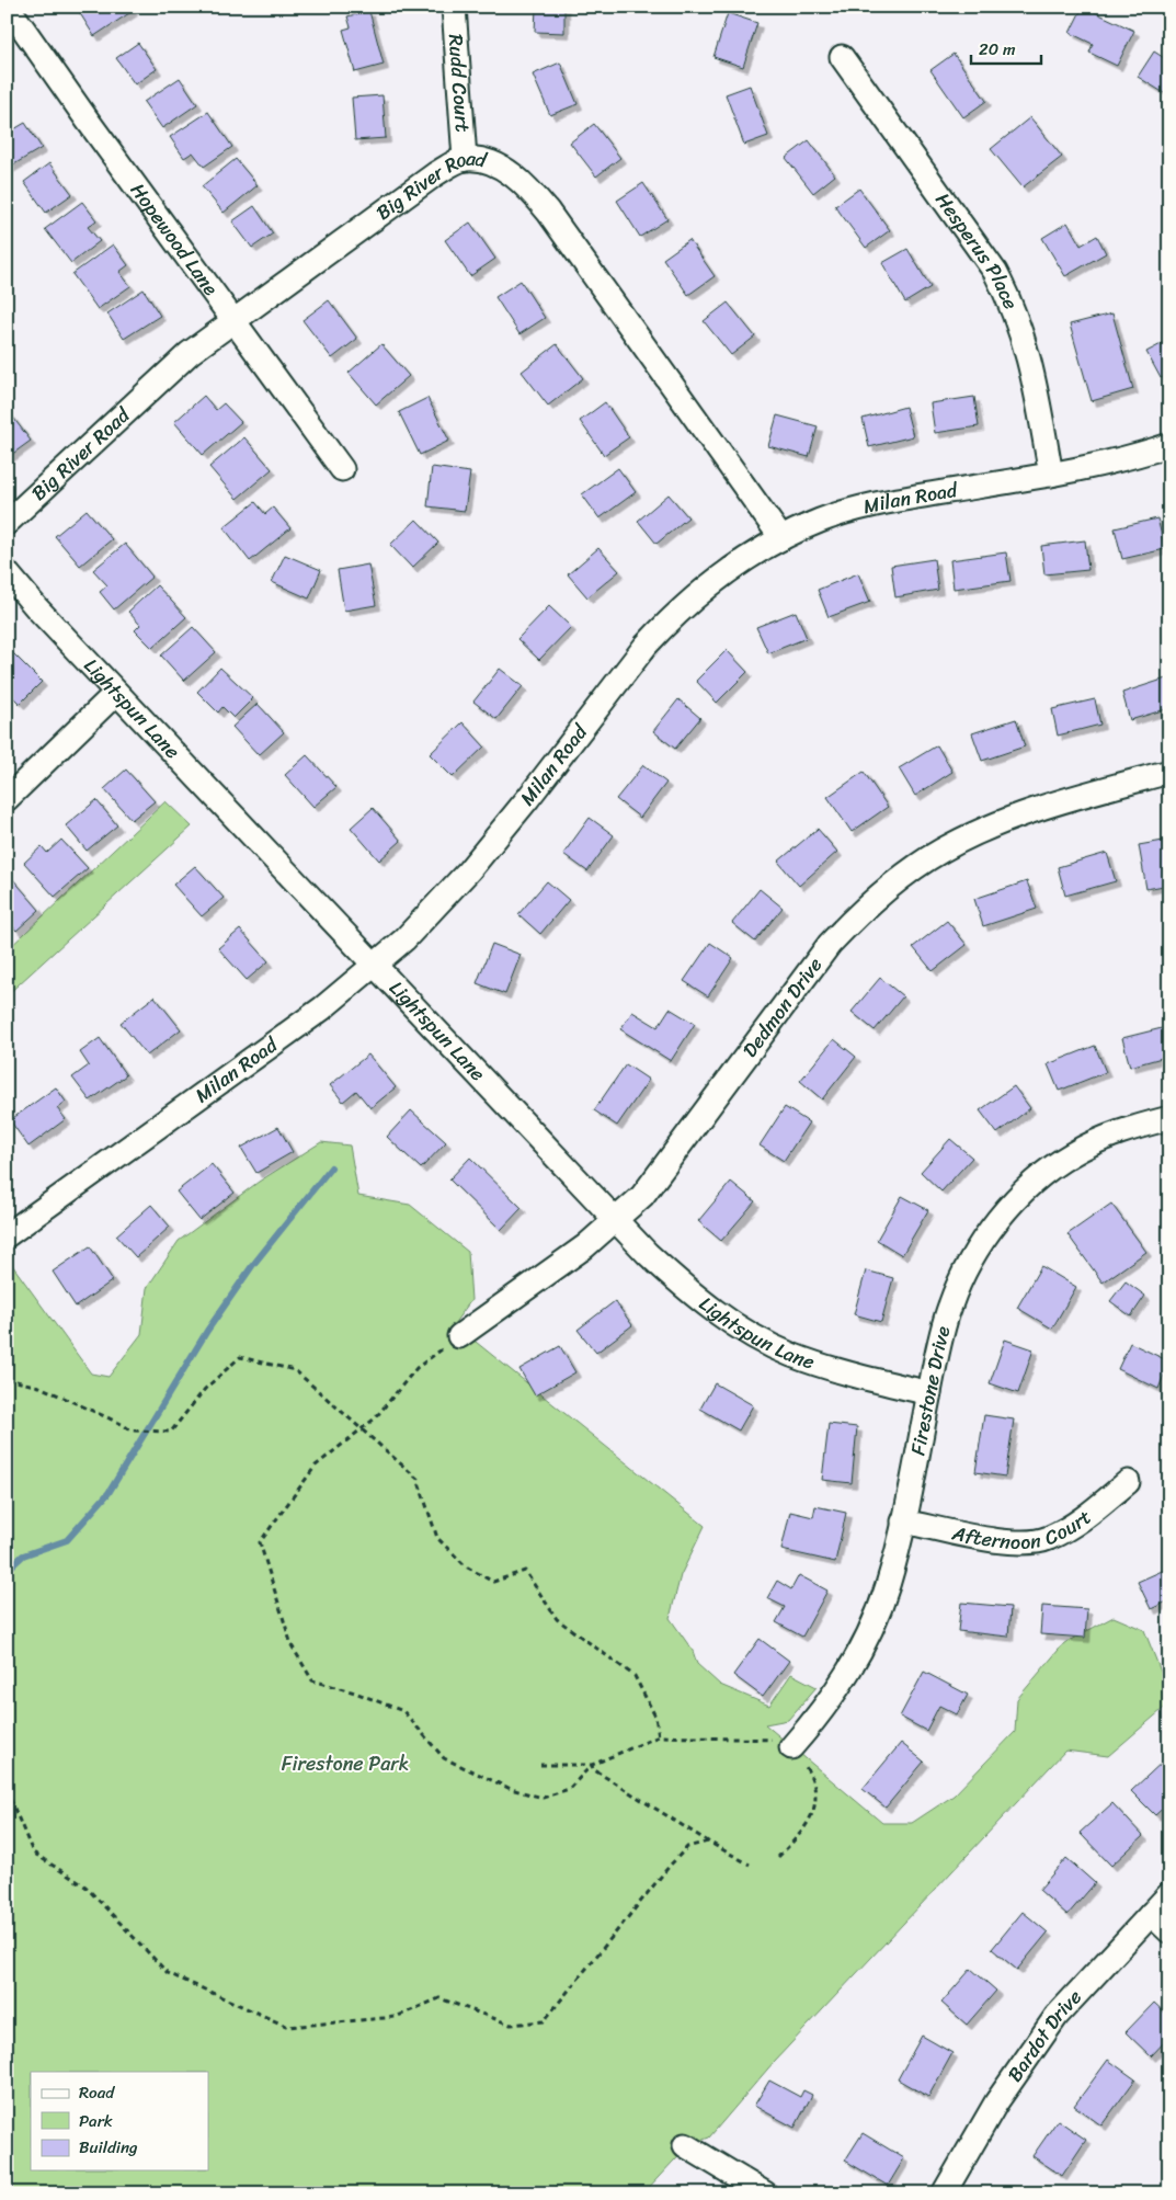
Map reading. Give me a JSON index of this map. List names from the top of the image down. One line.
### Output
{"streets":{"street":["Rudd Court","Big River Road","Hopewood Lane","Hesperus Place","Milan Road","Lightspun Lane","Dedmon Drive","Firestone Drive","Afternoon Court","Bardot Drive"]},"crossings":[["Rudd Court","Big River Road"],["Big River Road","Hopewood Lane"],["Big River Road","Milan Road"],["Hesperus Place","Milan Road"],["Milan Road","Lightspun Lane"],["Lightspun Lane","Dedmon Drive"],["Lightspun Lane","Firestone Drive"],["Firestone Drive","Afternoon Court"]],"parks":["Firestone Park"],"legend":["Road","Park","Building"],"scale_bar":"20 m"}
